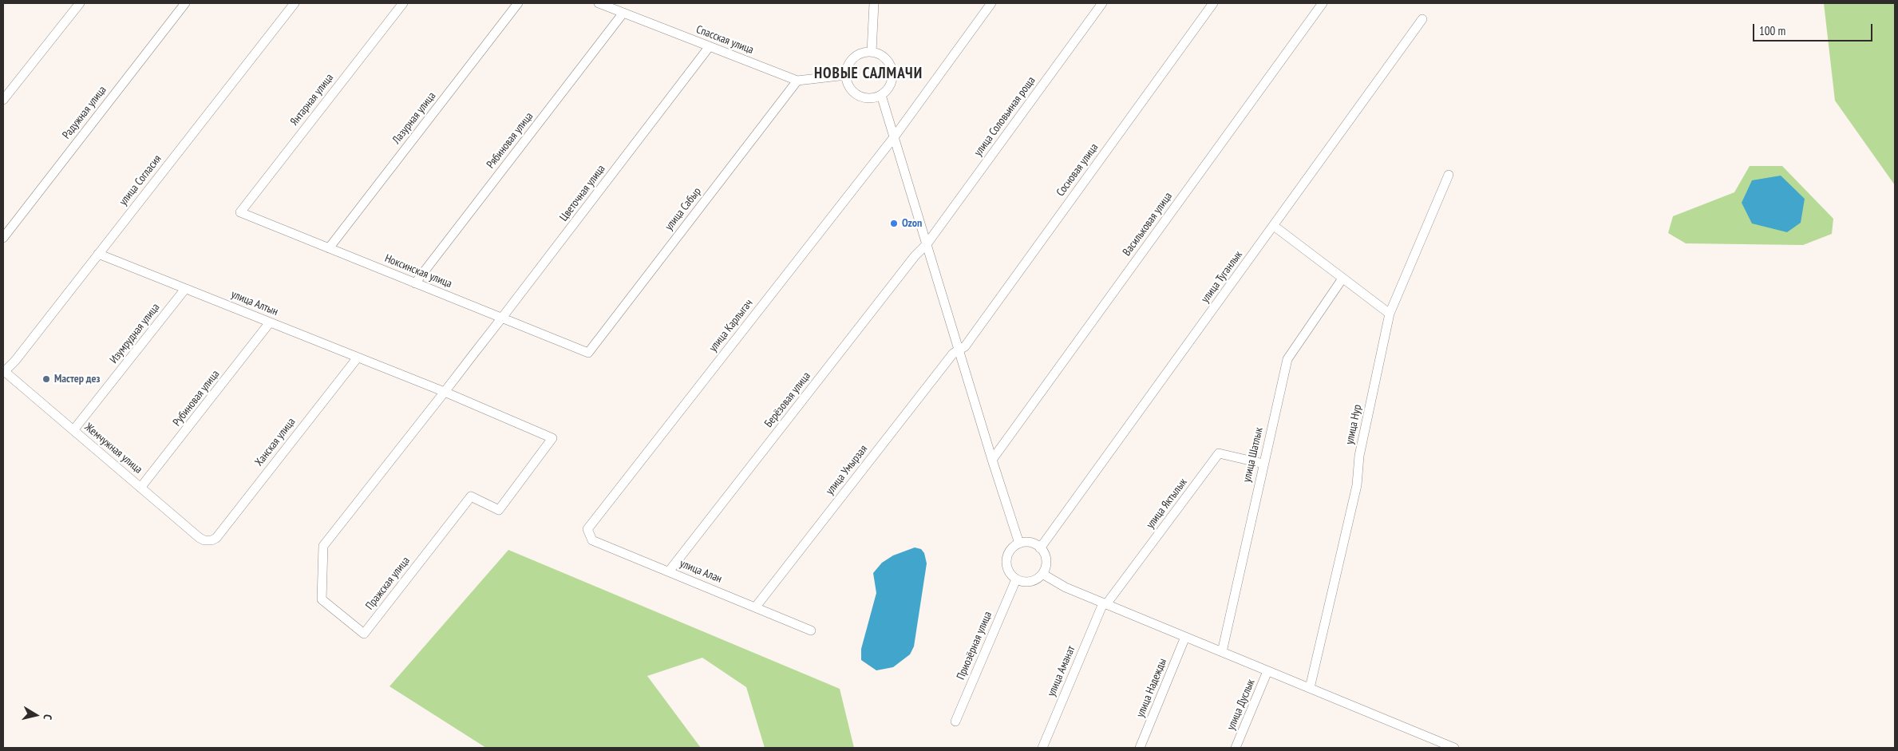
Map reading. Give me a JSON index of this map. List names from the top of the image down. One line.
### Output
{"streets":{"street":["Спасская улица","Янтарная улица","Радужная улица","улица Соловьиная роща","Лазурная улица","Рябиновая улица","Сосновая улица","улица Согласия","Цветочная улица","улица Сабыр","Васильковая улица","Ноксинская улица","улица Туганлык","улица Алтын","улица Карлыгач","Изумрудная улица","Рубиновая улица","Берёзовая улица","улица Нур","Ханская улица","Жемчужная улица","улица Шатлык","улица Умырзая","улица Яктылык","улица Алан","Пражская улица","Приозёрная улица","улица Аманат","улица Надежды","улица Дуслык"]},"crossings":[["Спасская улица","Рябиновая улица"],["Спасская улица","Цветочная улица"],["Спасская улица","улица Сабыр"],["Янтарная улица","Ноксинская улица"],["улица Соловьиная роща","Берёзовая улица"],["Лазурная улица","Ноксинская улица"],["Рябиновая улица","Ноксинская улица"],["Сосновая улица","улица Умырзая"],["улица Согласия","улица Алтын"],["улица Согласия","Жемчужная улица"],["Цветочная улица","Ноксинская улица"],["Цветочная улица","Пражская улица"],["улица Сабыр","Ноксинская улица"],["улица Туганлык","Приозёрная улица"],["улица Алтын","Изумрудная улица"],["улица Алтын","Рубиновая улица"],["улица Алтын","Ханская улица"],["улица Алтын","Пражская улица"],["улица Карлыгач","улица Алан"],["Изумрудная улица","Жемчужная улица"],["Рубиновая улица","Жемчужная улица"],["Берёзовая улица","улица Алан"],["Ханская улица","Жемчужная улица"],["улица Шатлык","улица Яктылык"],["улица Умырзая","улица Алан"],["улица Яктылык","улица Аманат"]],"districts":["НОВЫЕ САЛМАЧИ"],"places":["Ozon","Мастер дез"],"scale_bar":"100 m","north":"right"}
